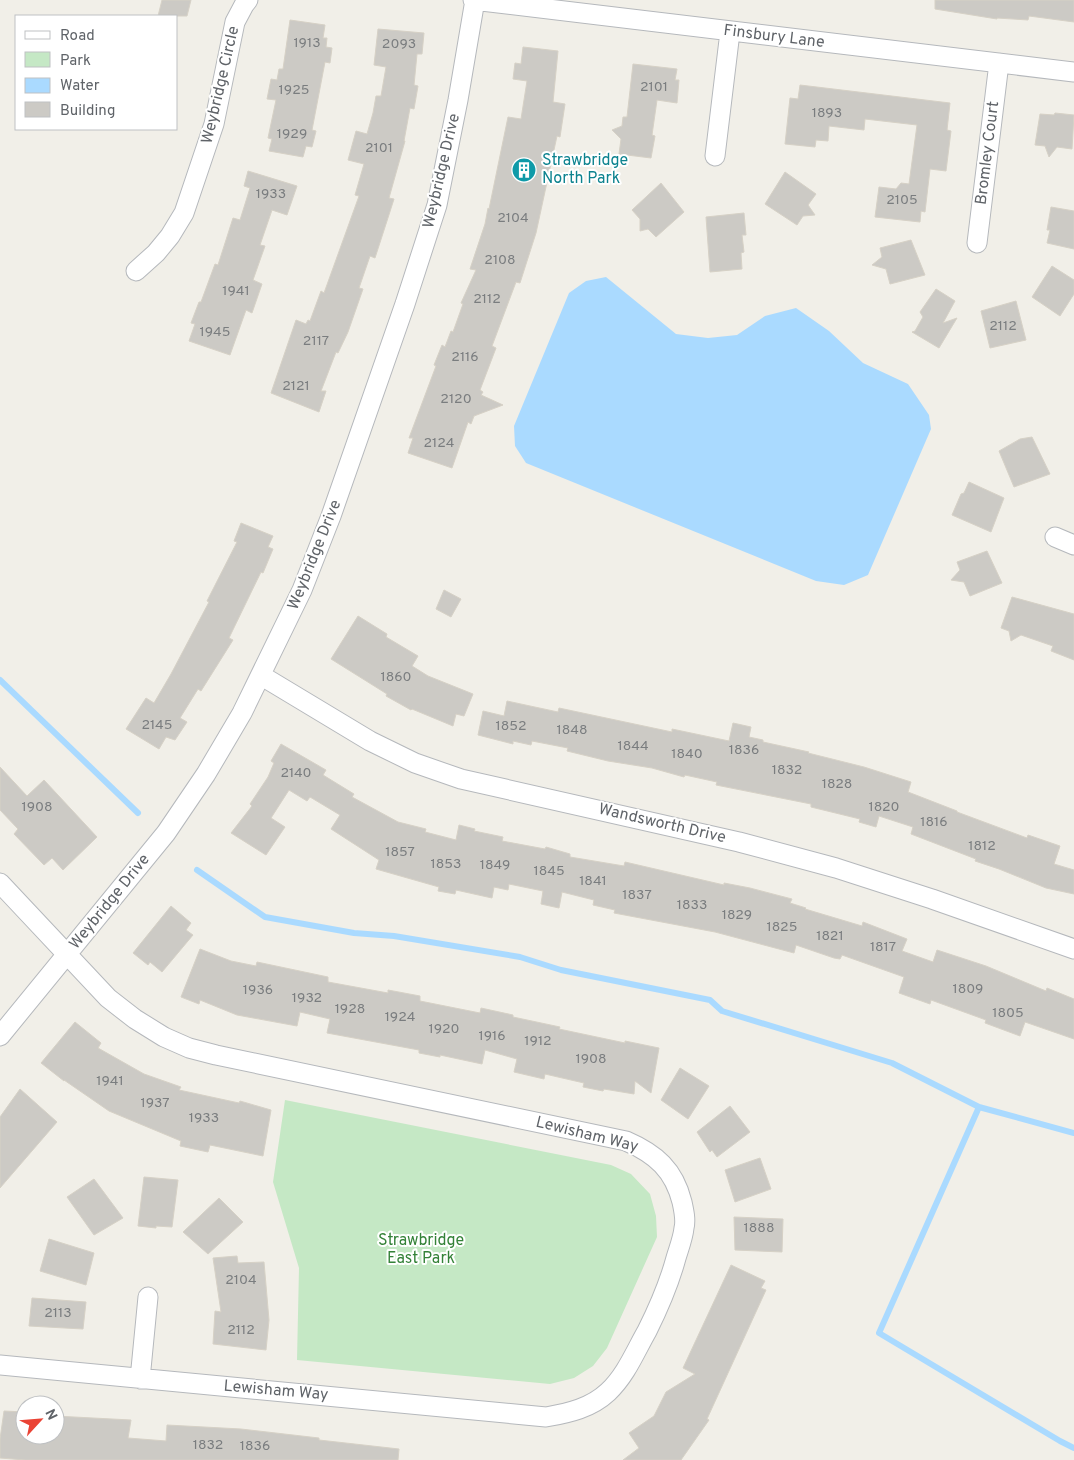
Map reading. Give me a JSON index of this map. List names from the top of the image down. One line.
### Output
{"streets":{"street":["Finsbury Lane","Weybridge Circle","Bromley Court","Weybridge Drive","Wandsworth Drive","Lewisham Way"]},"crossings":[["Finsbury Lane","Bromley Court"],["Finsbury Lane","Weybridge Drive"],["Weybridge Drive","Wandsworth Drive"],["Weybridge Drive","Lewisham Way"]],"parks":["Strawbridge East Park"],"places":{"building":["Strawbridge North Park"]},"house_numbers":["1913","2093","2101","1925","1893","1929","2101","1933","2105","2104","2108","1941","2112","2112","1945","2117","2116","2121","2120","2124","1860","2145","1852","1848","1844","1836","1840","1832","2140","1828","1908","1820","1816","1812","1857","1853","1849","1845","1841","1837","1833","1829","1825","1821","1817","1809","1936","1932","1928","1805","1924","1920","1916","1912","1908","1941","1937","1933","1888","2104","2113","2112","1832","1836"],"legend":["Road","Park","Water","Building"],"north":"top right"}
